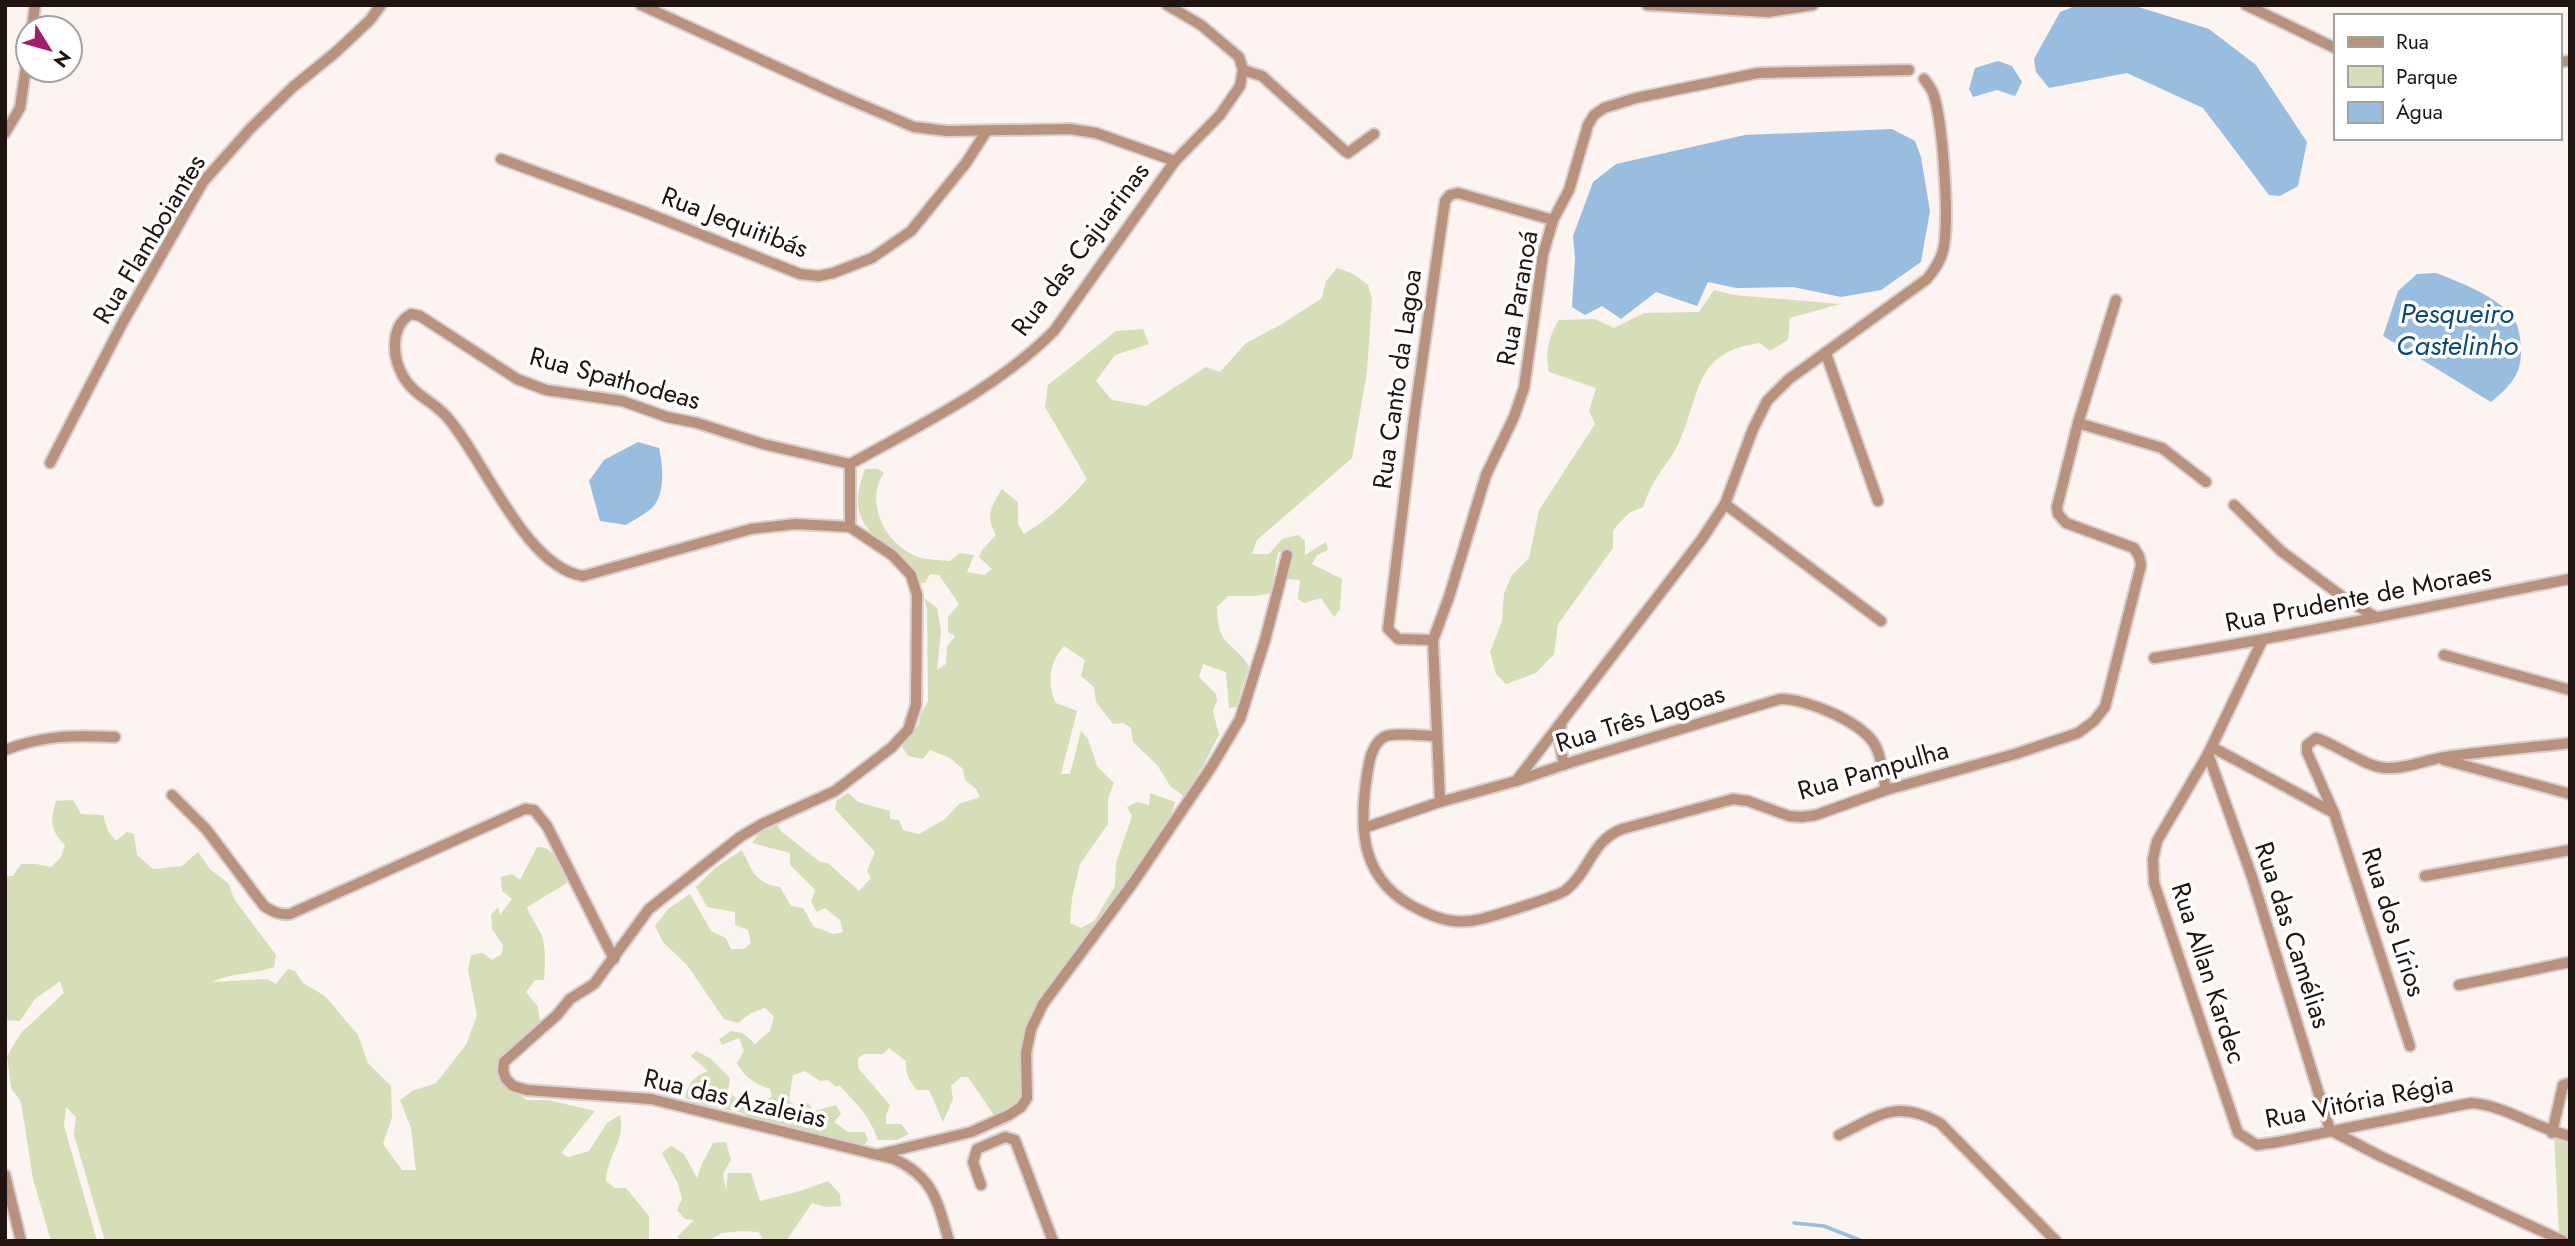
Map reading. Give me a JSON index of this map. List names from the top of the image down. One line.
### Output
{"streets":{"street":["Rua Jequitibás","Rua Flamboiantes","Rua das Cajuarinas","Rua Paranoá","Rua Spathodeas","Rua Canto da Lagoa","Rua Prudente de Moraes","Rua Três Lagoas","Rua Pampulha","Rua dos Lírios","Rua das Camélias","Rua Allan Kardec","Rua das Azaleias","Rua Vitória Régia"]},"crossings":[["Rua das Cajuarinas","Rua Spathodeas"],["Rua Paranoá","Rua Canto da Lagoa"],["Rua Paranoá","Rua Três Lagoas"],["Rua Paranoá","Rua Pampulha"],["Rua Spathodeas","Rua das Azaleias"],["Rua Prudente de Moraes","Rua Allan Kardec"],["Rua Três Lagoas","Rua Pampulha"],["Rua das Camélias","Rua Allan Kardec"],["Rua das Camélias","Rua Vitória Régia"],["Rua Allan Kardec","Rua Vitória Régia"]],"water":["Pesqueiro Castelinho"],"legend":["Rua","Parque","Água"],"north":"bottom right"}
